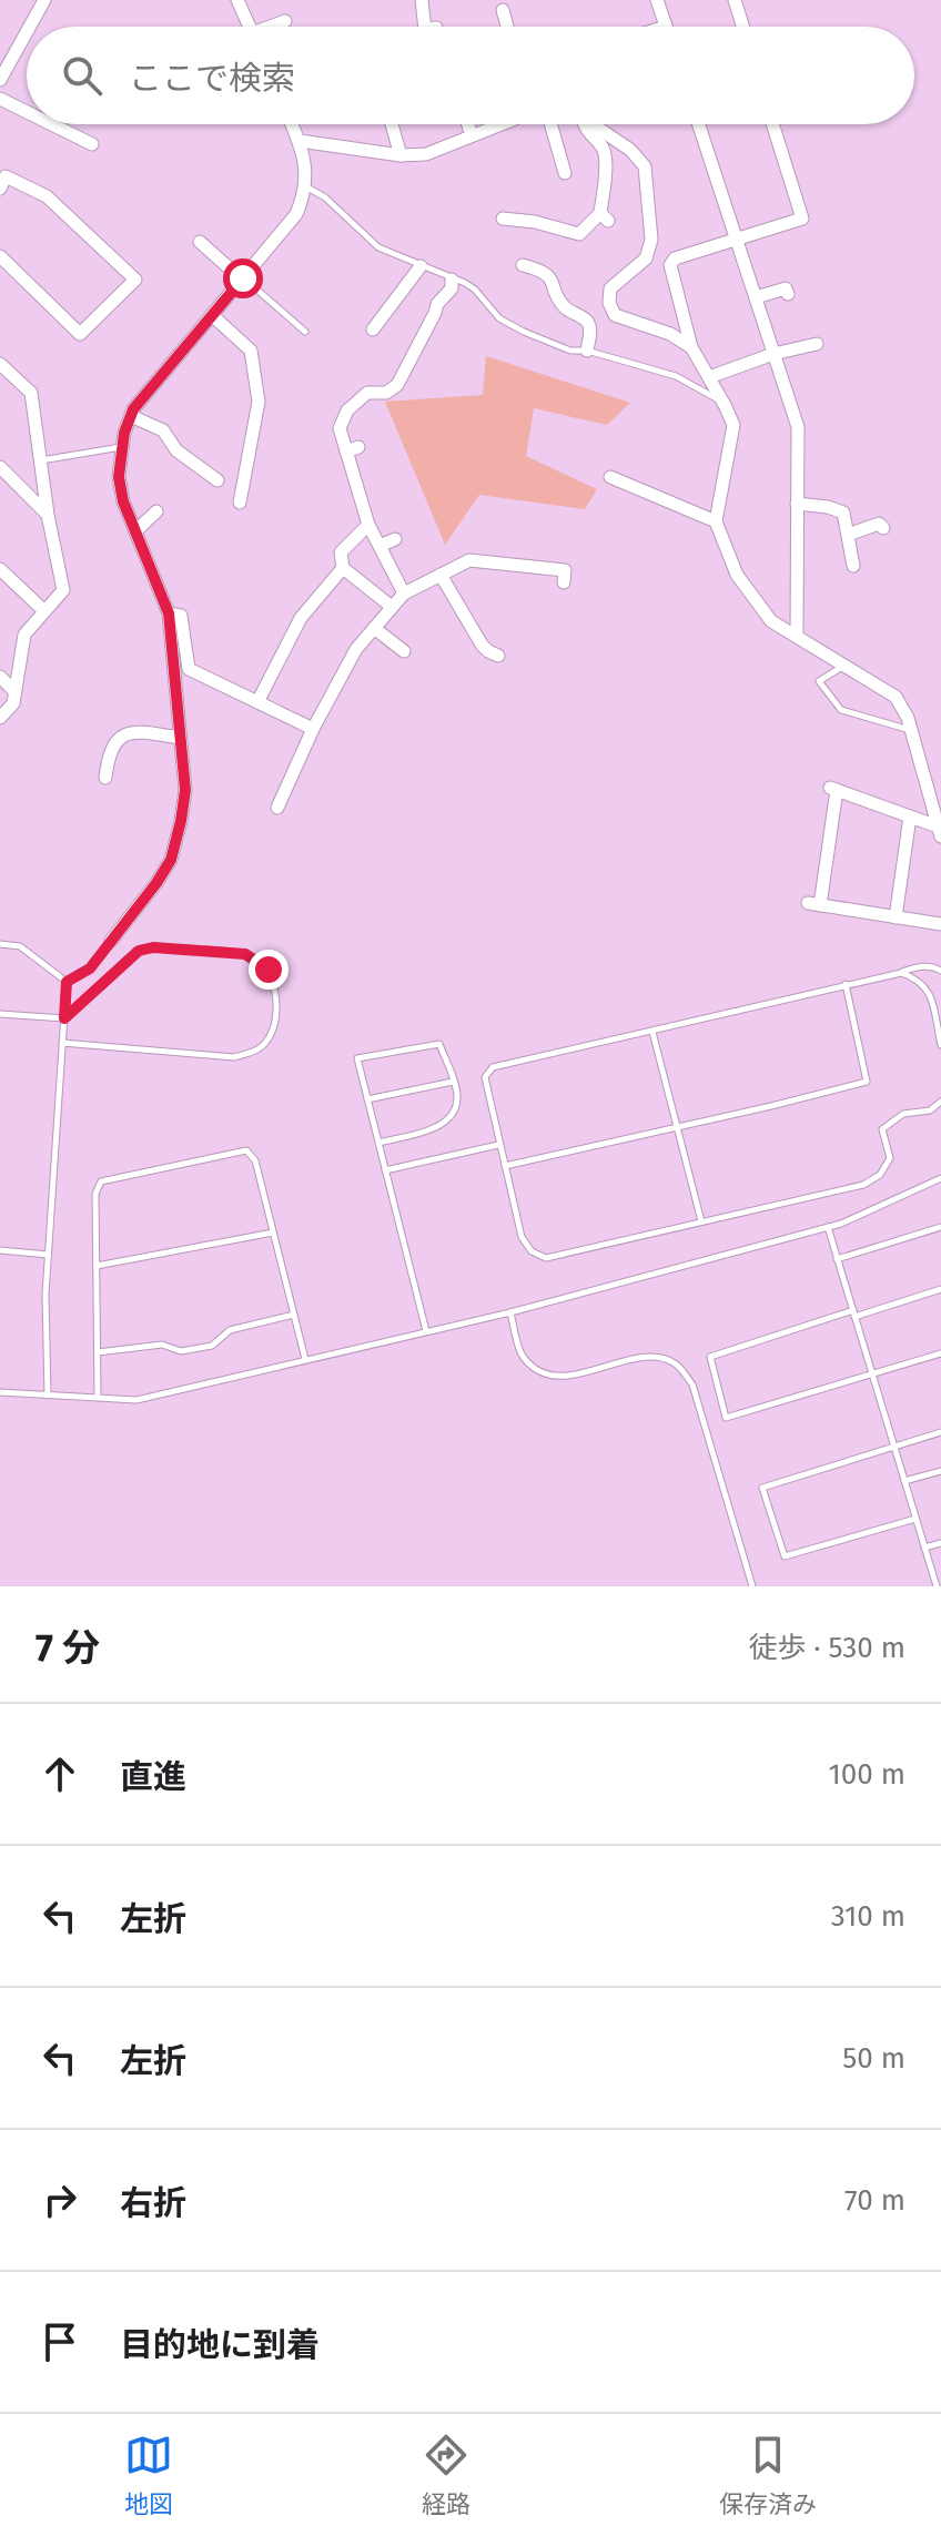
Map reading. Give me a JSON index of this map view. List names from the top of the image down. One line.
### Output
{"page":{"search":"ここで検索","heading":["7 分","徒歩 · 530 m"],"list":[["直進","100 m"],["左折","310 m"],["左折","50 m"],["右折","70 m"],"目的地に到着"],"nav":["地図","経路","保存済み"]}}
